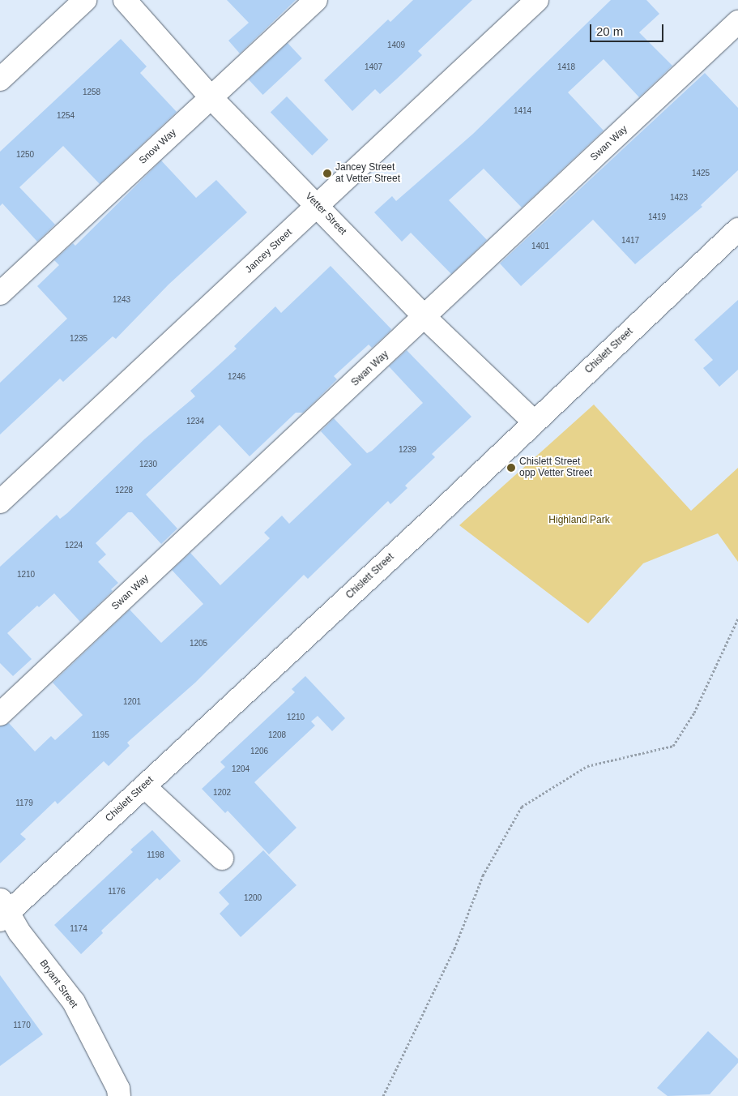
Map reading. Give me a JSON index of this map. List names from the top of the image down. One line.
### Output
{"streets":{"street":["Swan Way","Snow Way","Vetter Street","Jancey Street","Chislett Street","Bryant Street"]},"crossings":[["Swan Way","Vetter Street"],["Snow Way","Vetter Street"],["Vetter Street","Jancey Street"],["Vetter Street","Chislett Street"],["Chislett Street","Bryant Street"]],"parks":["Highland Park"],"places":["Jancey Street at Vetter Street","Chislett Street opp Vetter Street"],"house_numbers":["1409","1407","1418","1258","1414","1254","1250","1425","1423","1419","1417","1401","1243","1235","1246","1234","1239","1230","1228","1224","1210","1205","1201","1210","1195","1208","1206","1204","1202","1179","1198","1176","1200","1174","1170"],"scale_bar":"20 m"}
